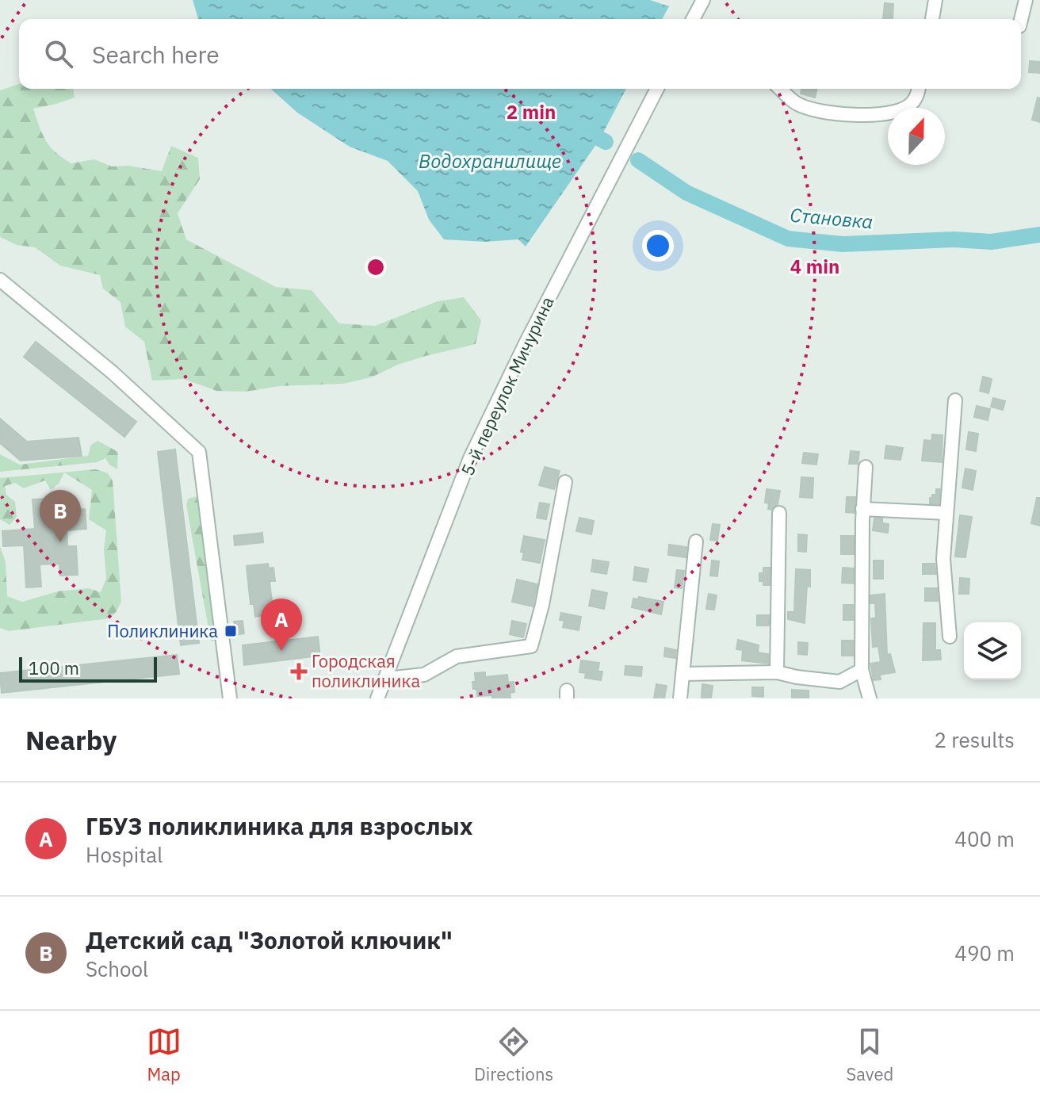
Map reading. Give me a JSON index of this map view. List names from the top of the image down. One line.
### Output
{"streets":{"street":["5-й переулок Мичурина"]},"water":["Водохранилище","Становка"],"places":{"transit":["Поликлиника"],"health":["Городская поликлиника"]},"scale_bar":"100 m","north":"top","page":{"search":"Search here","pins":["B","A"],"scale":"100 m","heading":["Nearby","2 results"],"list":[{"mark":"A","name":"ГБУЗ поликлиника для взрослых","note":"Hospital","value":"400 m"},{"mark":"B","name":"Детский сад \"Золотой ключик\"","note":"School","value":"490 m"}],"nav":["Map","Directions","Saved"]},"rings":["2 min","4 min"]}
